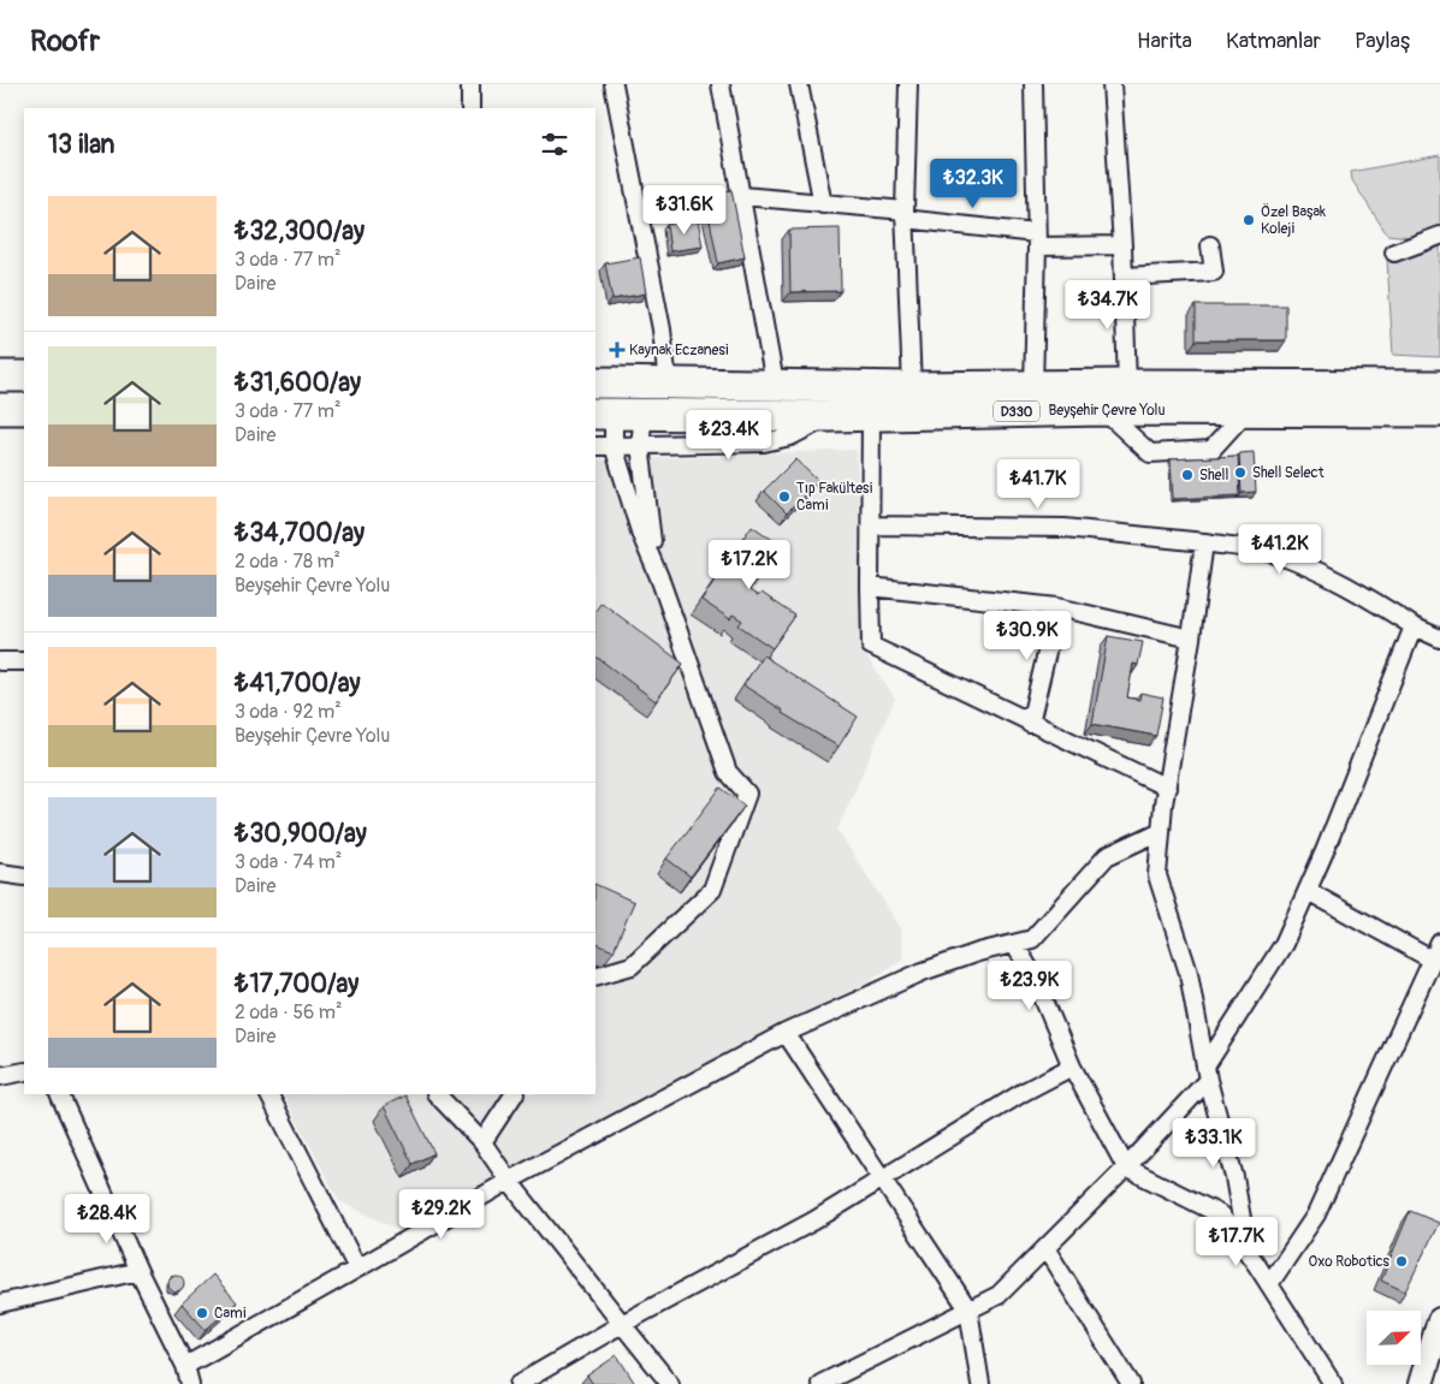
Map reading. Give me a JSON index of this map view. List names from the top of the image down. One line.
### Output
{"streets":{"highway":["Beyşehir Çevre Yolu","D330"]},"places":{"other":["Özel Başak Koleji","Shell Select","Shell","Tıp Fakültesi Cami","Oxo Robotics","Cami"],"health":["Kaynak Eczanesi"]},"north":"top right","page":{"header":"Roofr","nav":["Harita","Katmanlar","Paylaş"],"heading":"13 ilan","price":["₺32.3K","₺31.6K","₺34.7K","₺23.4K","₺41.7K","₺41.2K","₺17.2K","₺30.9K","₺23.9K","₺33.1K","₺29.2K","₺28.4K","₺17.7K"],"list":[{"name":"₺32,300/ay","note":"3 oda · 77 m² · Daire"},{"name":"₺31,600/ay","note":"3 oda · 77 m² · Daire"},{"name":"₺34,700/ay","note":"2 oda · 78 m² · Beyşehir Çevre Yolu"},{"name":"₺41,700/ay","note":"3 oda · 92 m² · Beyşehir Çevre Yolu"},{"name":"₺30,900/ay","note":"3 oda · 74 m² · Daire"},{"name":"₺17,700/ay","note":"2 oda · 56 m² · Daire"}]}}
